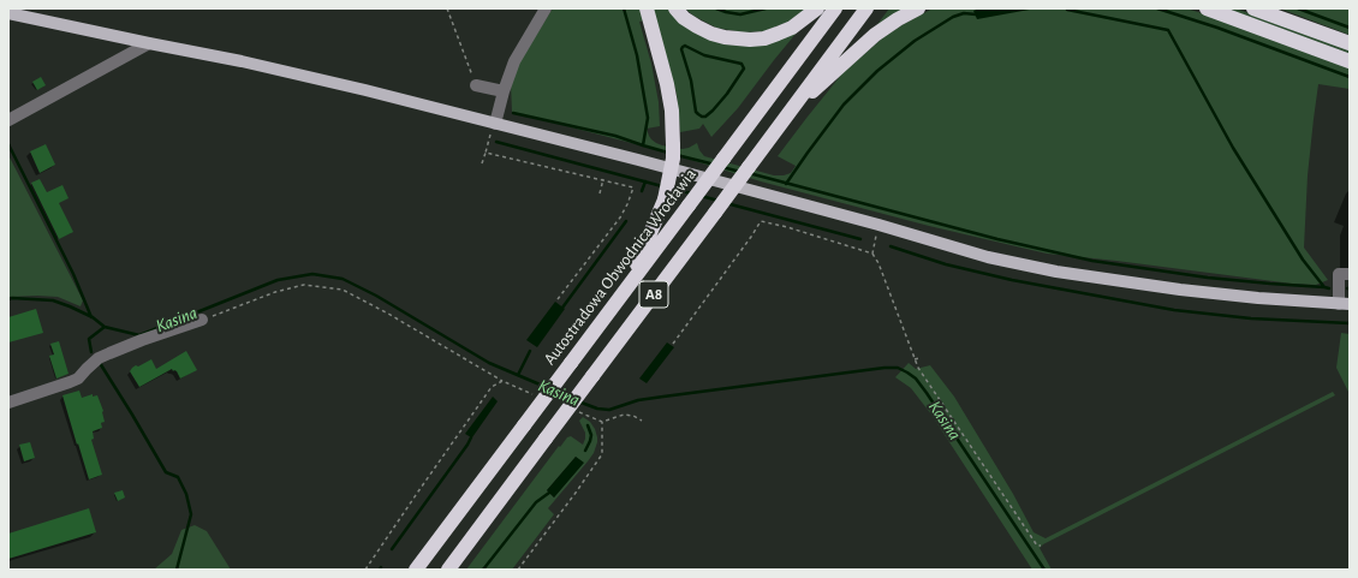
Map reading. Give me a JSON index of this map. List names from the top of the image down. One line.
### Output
{"streets":{"highway":["Autostradowa Obwodnica Wrocławia","A8"]},"water":["Kasina"]}
